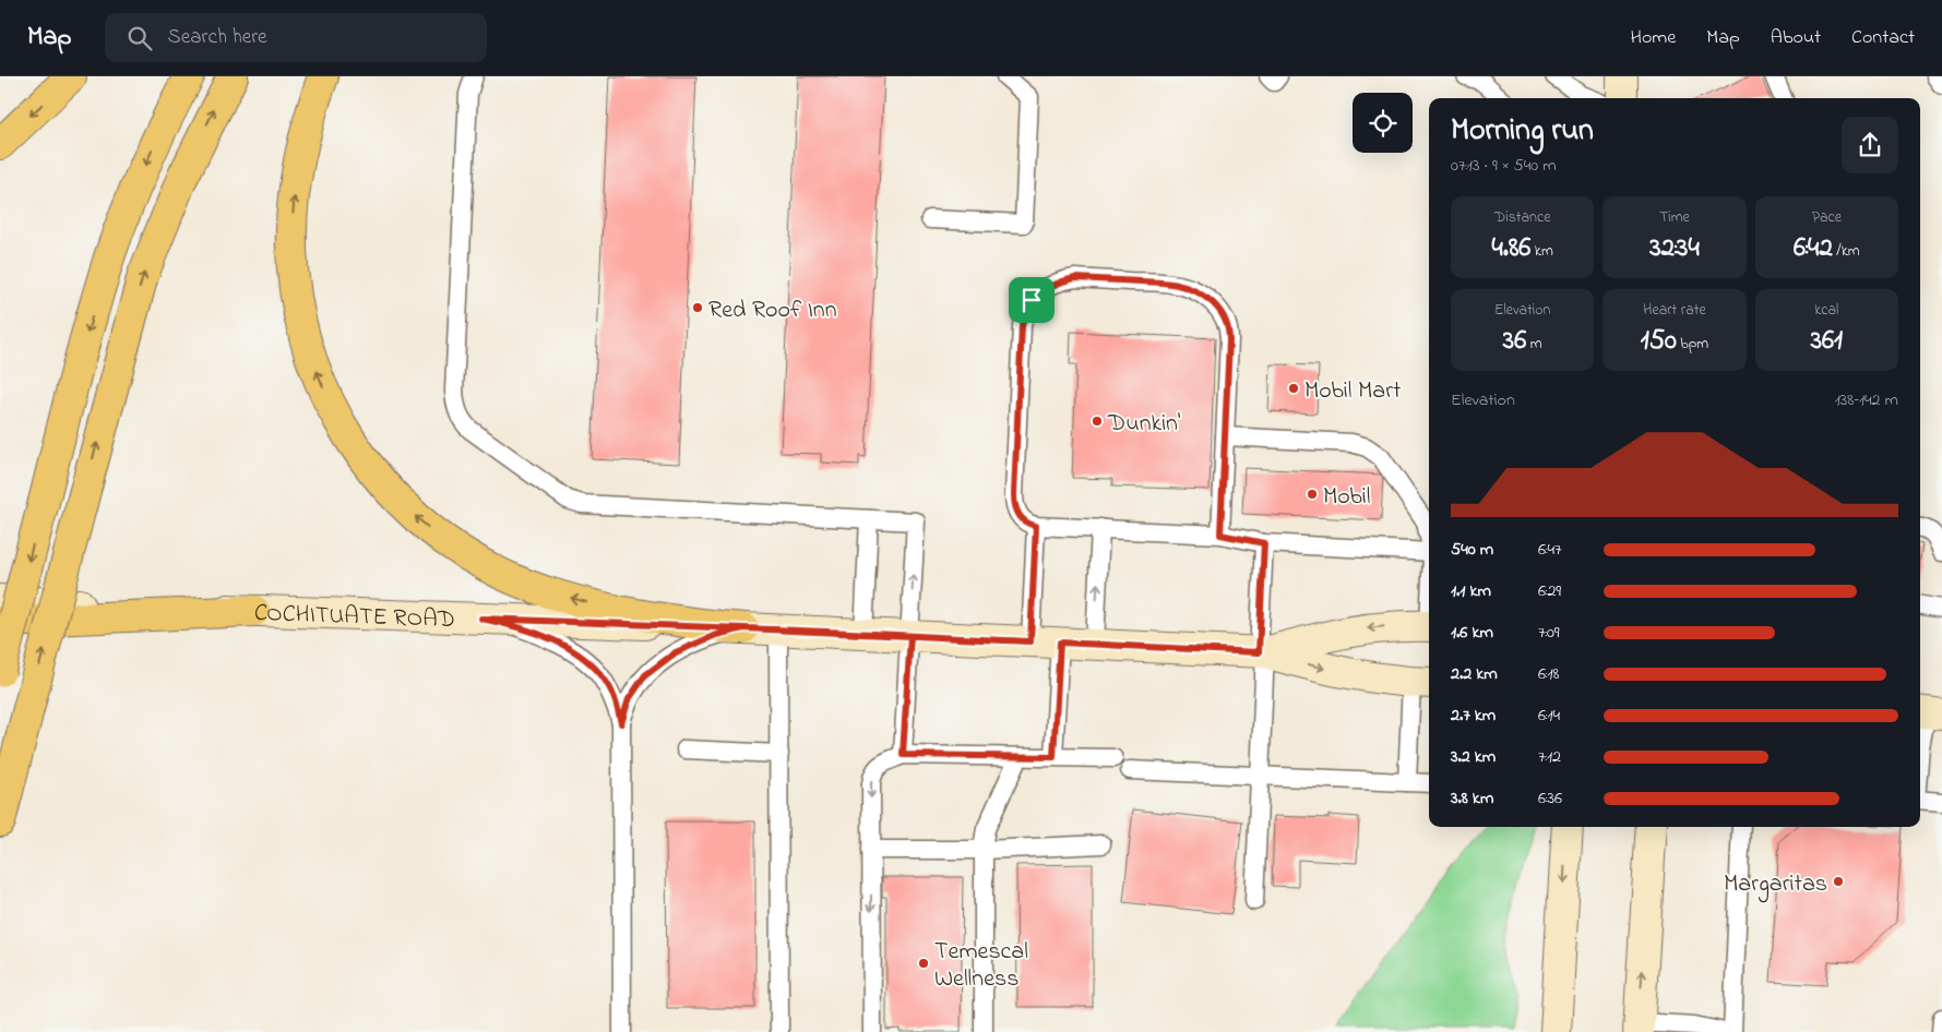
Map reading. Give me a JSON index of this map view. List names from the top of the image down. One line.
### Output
{"streets":{"main road":["COCHITUATE ROAD"]},"places":["Red Roof Inn","Mobil Mart","Dunkin'","Mobil","Margaritas","Temescal Wellness"],"page":{"header":"Map","search":"Search here","nav":["Home","Map","About","Contact"],"heading":["Morning run","07:13 · 9 × 540 m"],"stats":[["Distance","4.86 km"],["Time","32:34"],["Pace","6:42 /km"],["Elevation","36 m"],["Heart rate","150 bpm"],["kcal","361"]],"chart":["Elevation","138–142 m"],"list":[{"name":"540 m","note":"6:47"},{"name":"1.1 km","note":"6:29"},{"name":"1.6 km","note":"7:09"},{"name":"2.2 km","note":"6:18"},{"name":"2.7 km","note":"6:14"},{"name":"3.2 km","note":"7:12"},{"name":"3.8 km","note":"6:36"}]}}
